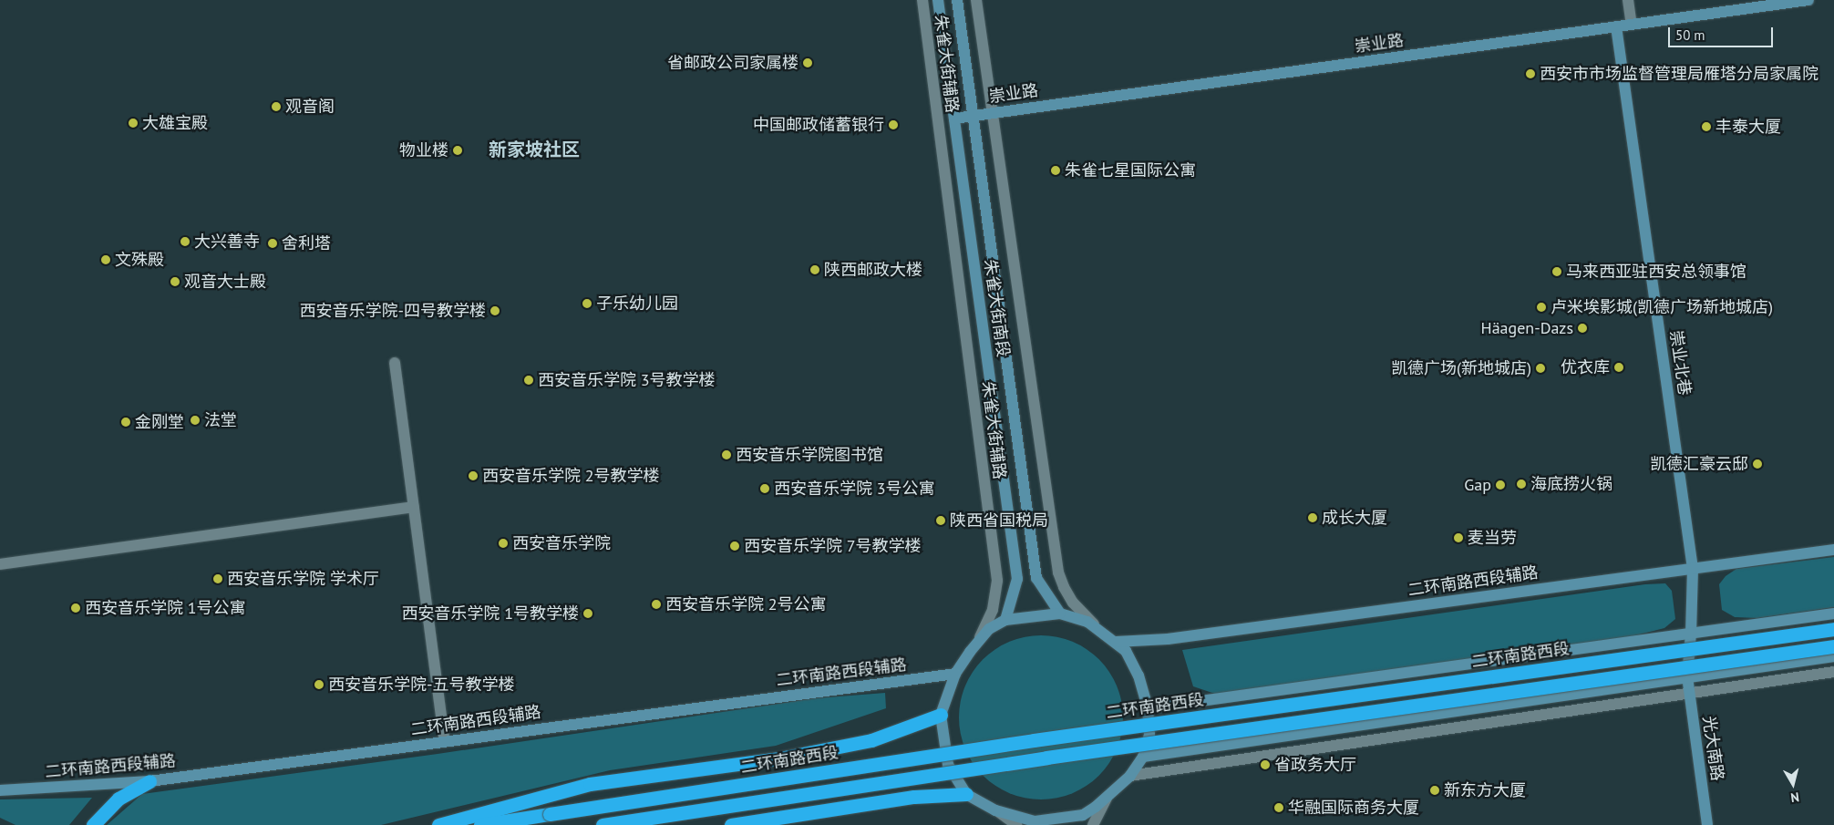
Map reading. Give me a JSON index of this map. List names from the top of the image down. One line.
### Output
{"streets":{"highway":["二环南路西段"],"main road":["崇业路","朱雀大街南段","崇业北巷","二环南路西段辅路","光大南路"],"street":["朱雀大街辅路"]},"crossings":[["崇业路","朱雀大街南段"],["崇业路","崇业北巷"],["崇业北巷","二环南路西段辅路"],["崇业北巷","二环南路西段"],["崇业北巷","光大南路"],["二环南路西段","光大南路"]],"districts":["新家坡社区"],"places":["省邮政公司家属楼","西安市市场监督管理局雁塔分局家属院","观音阁","大雄宝殿","中国邮政储蓄银行","丰泰大厦","物业楼","朱雀七星国际公寓","大兴善寺","舍利塔","文殊殿","陕西邮政大楼","马来西亚驻西安总领事馆","观音大士殿","子乐幼儿园","卢米埃影城(凯德广场新地城店)","西安音乐学院-四号教学楼","Häagen-Dazs","优衣库","凯德广场(新地城店)","西安音乐学院 3号教学楼","法堂","金刚堂","西安音乐学院图书馆","凯德汇豪云邸","西安音乐学院 2号教学楼","海底捞火锅","Gap","西安音乐学院 3号公寓","成长大厦","陕西省国税局","麦当劳","西安音乐学院","西安音乐学院 7号教学楼","西安音乐学院 学术厅","西安音乐学院 2号公寓","西安音乐学院 1号公寓","西安音乐学院 1号教学楼","西安音乐学院-五号教学楼","省政务大厅","新东方大厦","华融国际商务大厦"],"scale_bar":"50 m","north":"bottom"}
